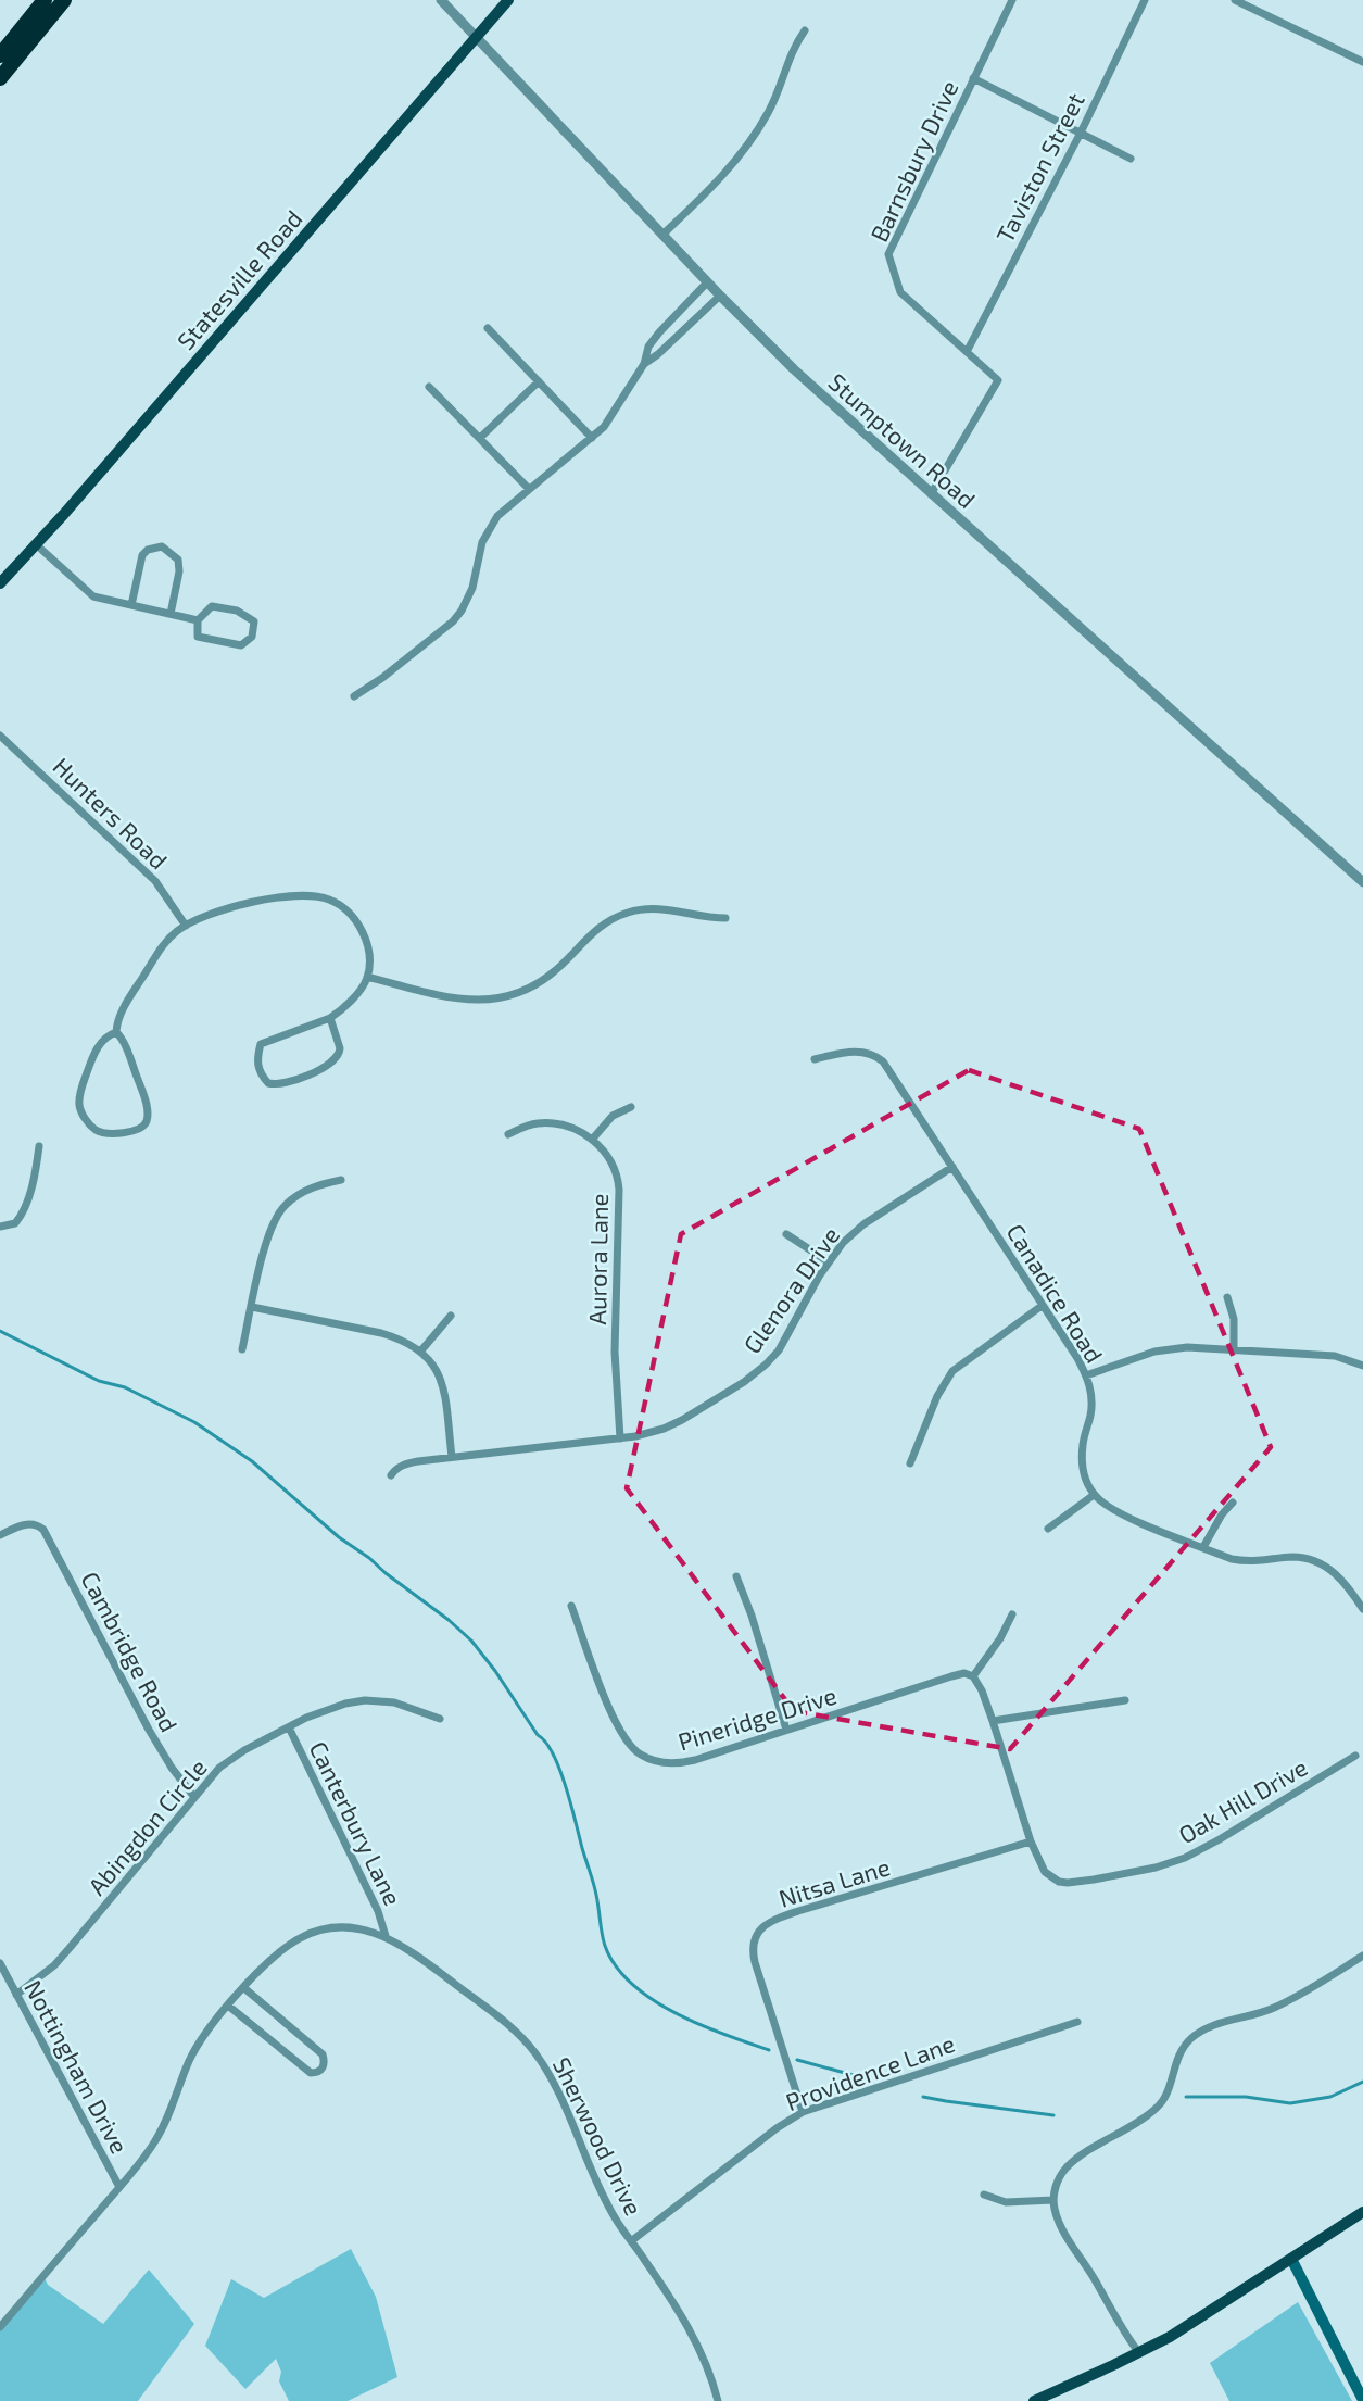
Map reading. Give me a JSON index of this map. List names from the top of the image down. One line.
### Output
{"streets":{"main road":["Statesville Road"],"street":["Barnsbury Drive","Taviston Street","Stumptown Road","Hunters Road","Aurora Lane","Glenora Drive","Canadice Road","Cambridge Road","Pineridge Drive","Oak Hill Drive","Canterbury Lane","Abingdon Circle","Nitsa Lane","Nottingham Drive","Providence Lane","Sherwood Drive"]},"crossings":[["Barnsbury Drive","Taviston Street"],["Barnsbury Drive","Stumptown Road"],["Statesville Road","Stumptown Road"],["Aurora Lane","Glenora Drive"],["Glenora Drive","Canadice Road"],["Cambridge Road","Abingdon Circle"],["Pineridge Drive","Oak Hill Drive"],["Oak Hill Drive","Nitsa Lane"],["Canterbury Lane","Abingdon Circle"],["Canterbury Lane","Sherwood Drive"],["Abingdon Circle","Nottingham Drive"],["Nitsa Lane","Providence Lane"],["Nottingham Drive","Sherwood Drive"],["Providence Lane","Sherwood Drive"]]}
